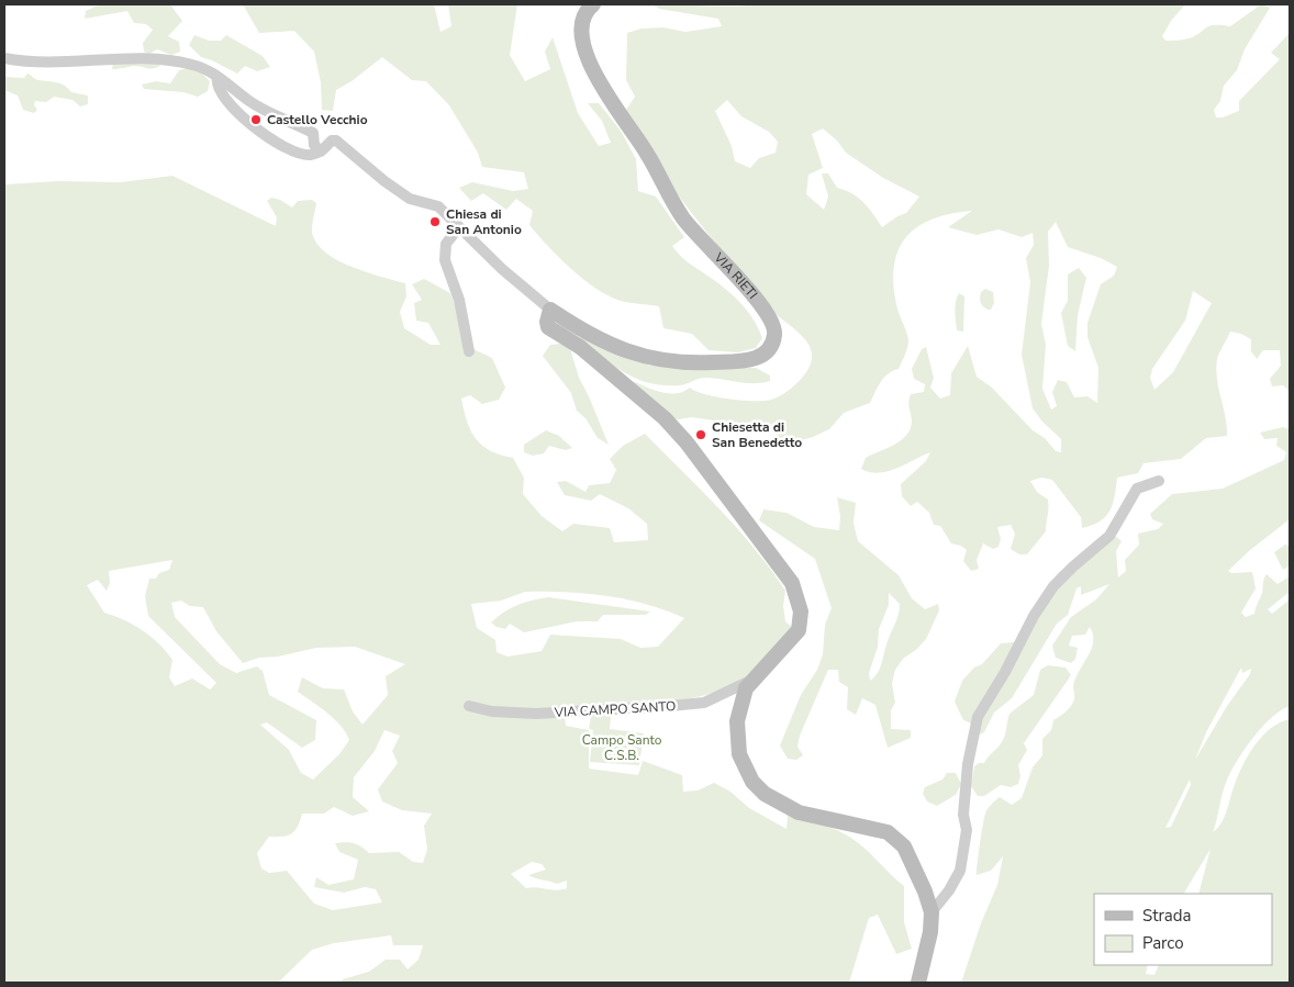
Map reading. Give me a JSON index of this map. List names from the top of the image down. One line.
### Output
{"streets":{"street":["VIA RIETI","VIA CAMPO SANTO"]},"parks":["Campo Santo C.S.B."],"places":["Castello Vecchio","Chiesa di San Antonio","Chiesetta di San Benedetto"],"legend":["Strada","Parco"]}
